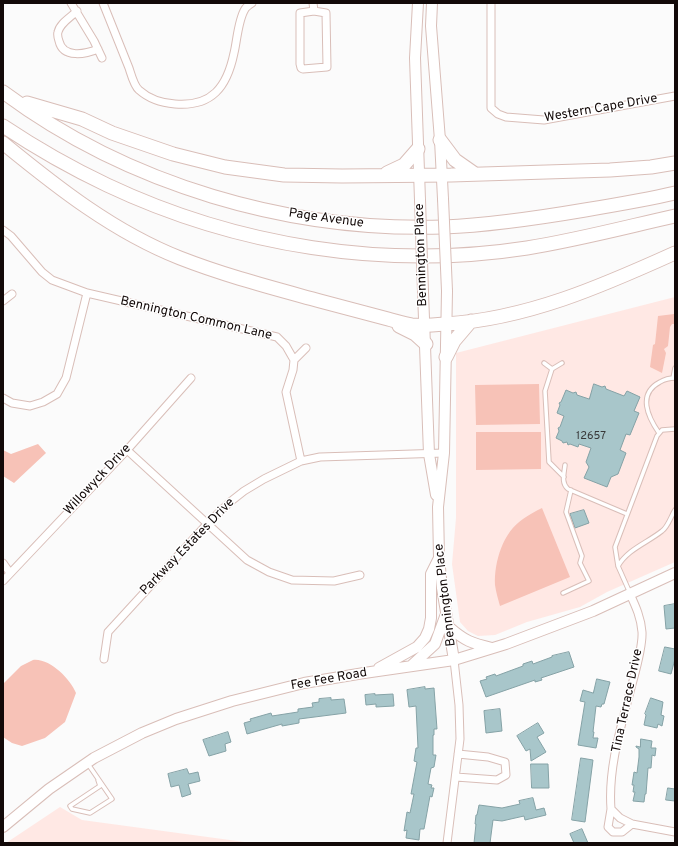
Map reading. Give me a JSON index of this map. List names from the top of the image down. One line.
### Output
{"streets":{"highway":["Page Avenue"],"main road":["Bennington Place","Fee Fee Road"],"street":["Western Cape Drive","Bennington Common Lane","Willowyck Drive","Parkway Estates Drive","Tina Terrace Drive"]},"crossings":[["Page Avenue","Bennington Place"],["Bennington Place","Parkway Estates Drive"],["Bennington Place","Fee Fee Road"],["Fee Fee Road","Tina Terrace Drive"]],"house_numbers":["12657"]}
